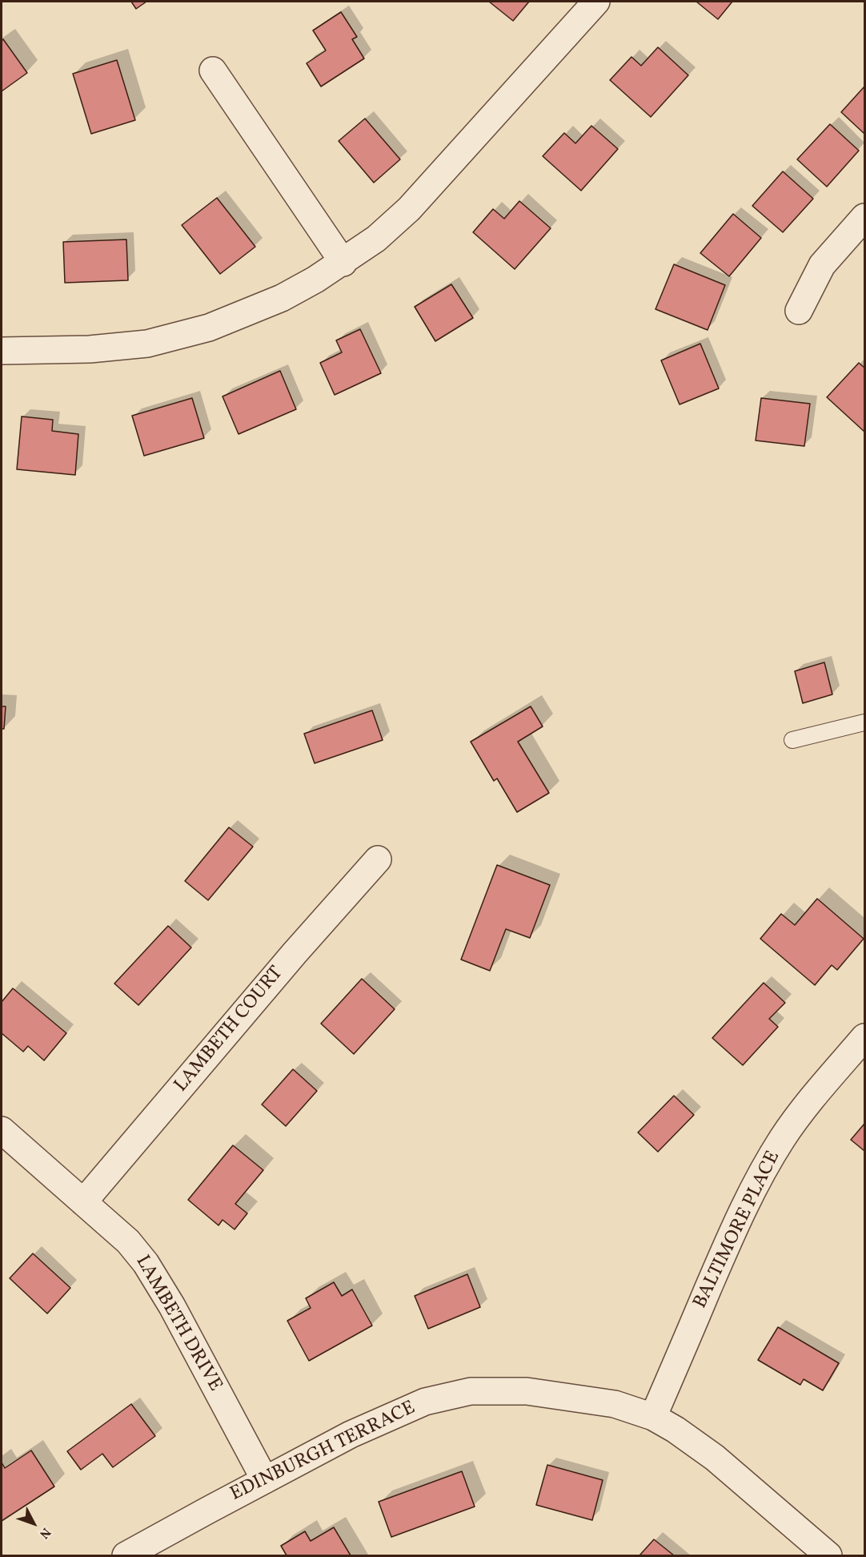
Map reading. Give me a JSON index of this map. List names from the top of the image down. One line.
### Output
{"streets":{"street":["LAMBETH COURT","BALTIMORE PLACE","LAMBETH DRIVE","EDINBURGH TERRACE"]},"crossings":[["LAMBETH COURT","LAMBETH DRIVE"],["BALTIMORE PLACE","EDINBURGH TERRACE"],["LAMBETH DRIVE","EDINBURGH TERRACE"]],"north":"bottom right"}
